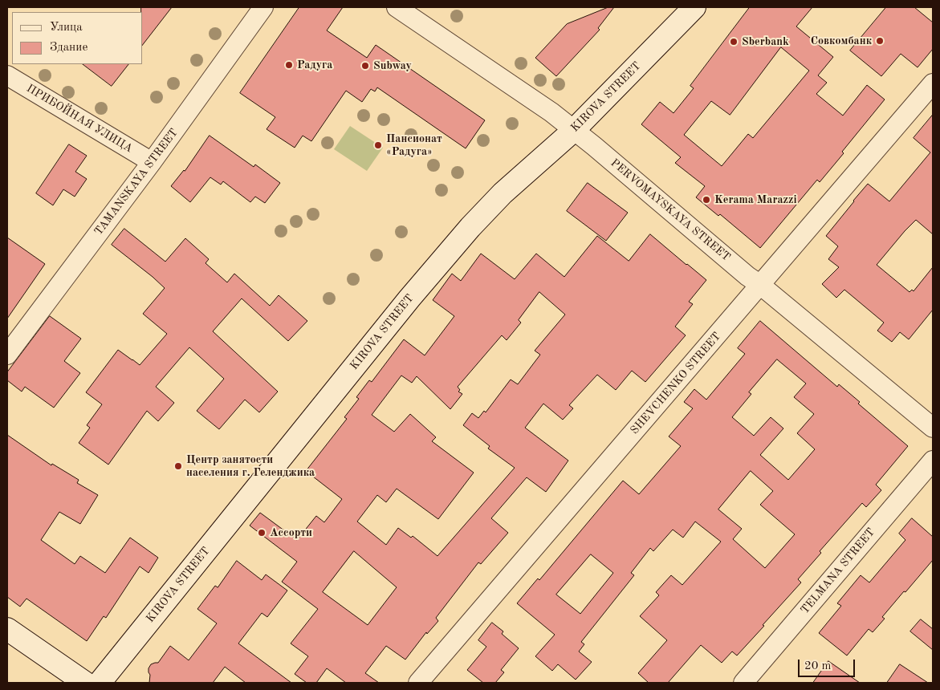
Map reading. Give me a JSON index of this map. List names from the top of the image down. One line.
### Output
{"streets":{"main road":["KIROVA STREET"],"street":["ПРИБОЙНАЯ УЛИЦА","TAMANSKAYA STREET","PERVOMAYSKAYA STREET","SHEVCHENKO STREET","TELMANA STREET"]},"crossings":[["KIROVA STREET","PERVOMAYSKAYA STREET"],["ПРИБОЙНАЯ УЛИЦА","TAMANSKAYA STREET"],["PERVOMAYSKAYA STREET","SHEVCHENKO STREET"]],"places":["Совкомбанк","Sberbank","Радуга","Subway","Пансионат «Радуга»","Kerama Marazzi","Центр занятости населения г. Геленджика","Ассорти"],"legend":["Улица","Здание"],"scale_bar":"20 m"}
